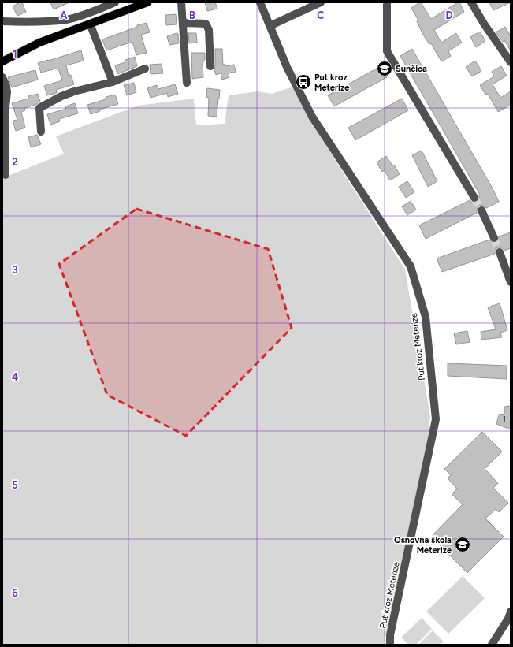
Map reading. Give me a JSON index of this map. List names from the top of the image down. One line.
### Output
{"streets":{"street":["Put kroz Meterize"]},"places":{"school or university":["Sunčica","Osnovna škola Meterize"],"bus stop":["Put kroz Meterize"]},"house_numbers":["1"],"grid":{"columns":["A","B","C","D"],"rows":["1","2","3","4","5","6"]}}
